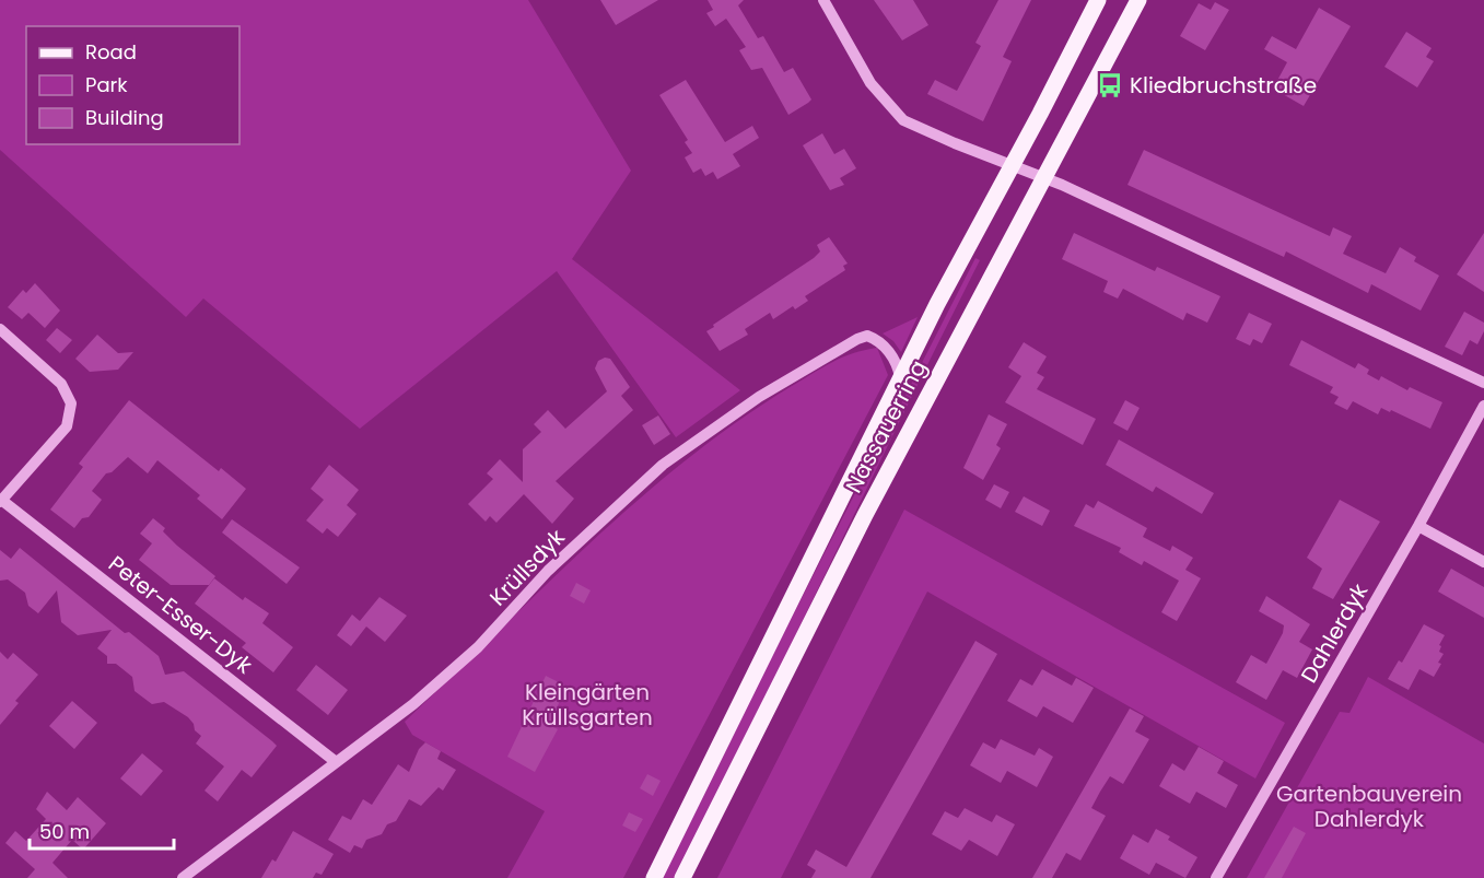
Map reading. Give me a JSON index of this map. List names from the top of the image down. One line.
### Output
{"streets":{"main road":["Nassauerring"],"street":["Krüllsdyk","Peter-Esser-Dyk","Dahlerdyk"]},"crossings":[["Nassauerring","Krüllsdyk"],["Krüllsdyk","Peter-Esser-Dyk"]],"parks":["Kleingärten Krüllsgarten","Gartenbauverein Dahlerdyk"],"places":{"bus stop":["Kliedbruchstraße"]},"legend":["Road","Park","Building"],"scale_bar":"50 m"}
